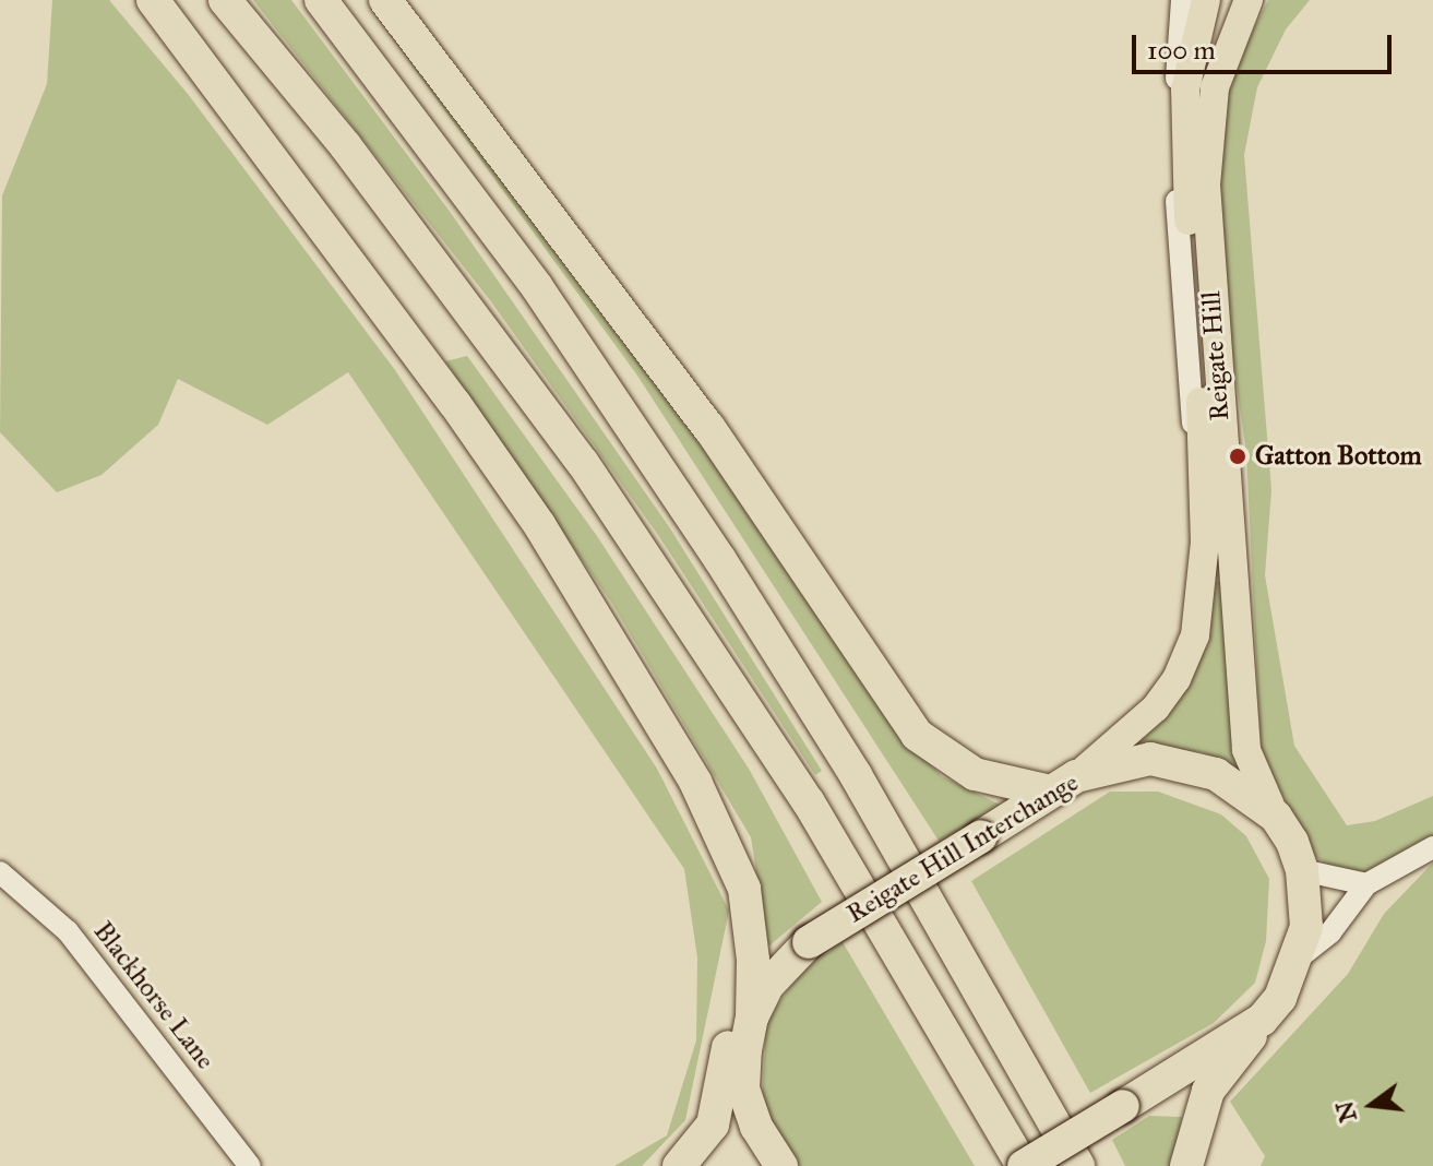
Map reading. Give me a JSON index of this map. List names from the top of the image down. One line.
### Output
{"streets":{"highway":["Reigate Hill Interchange"],"main road":["Reigate Hill"],"street":["Blackhorse Lane"]},"crossings":[["Reigate Hill","Reigate Hill Interchange"]],"places":["Gatton Bottom"],"scale_bar":"100 m","north":"left"}
